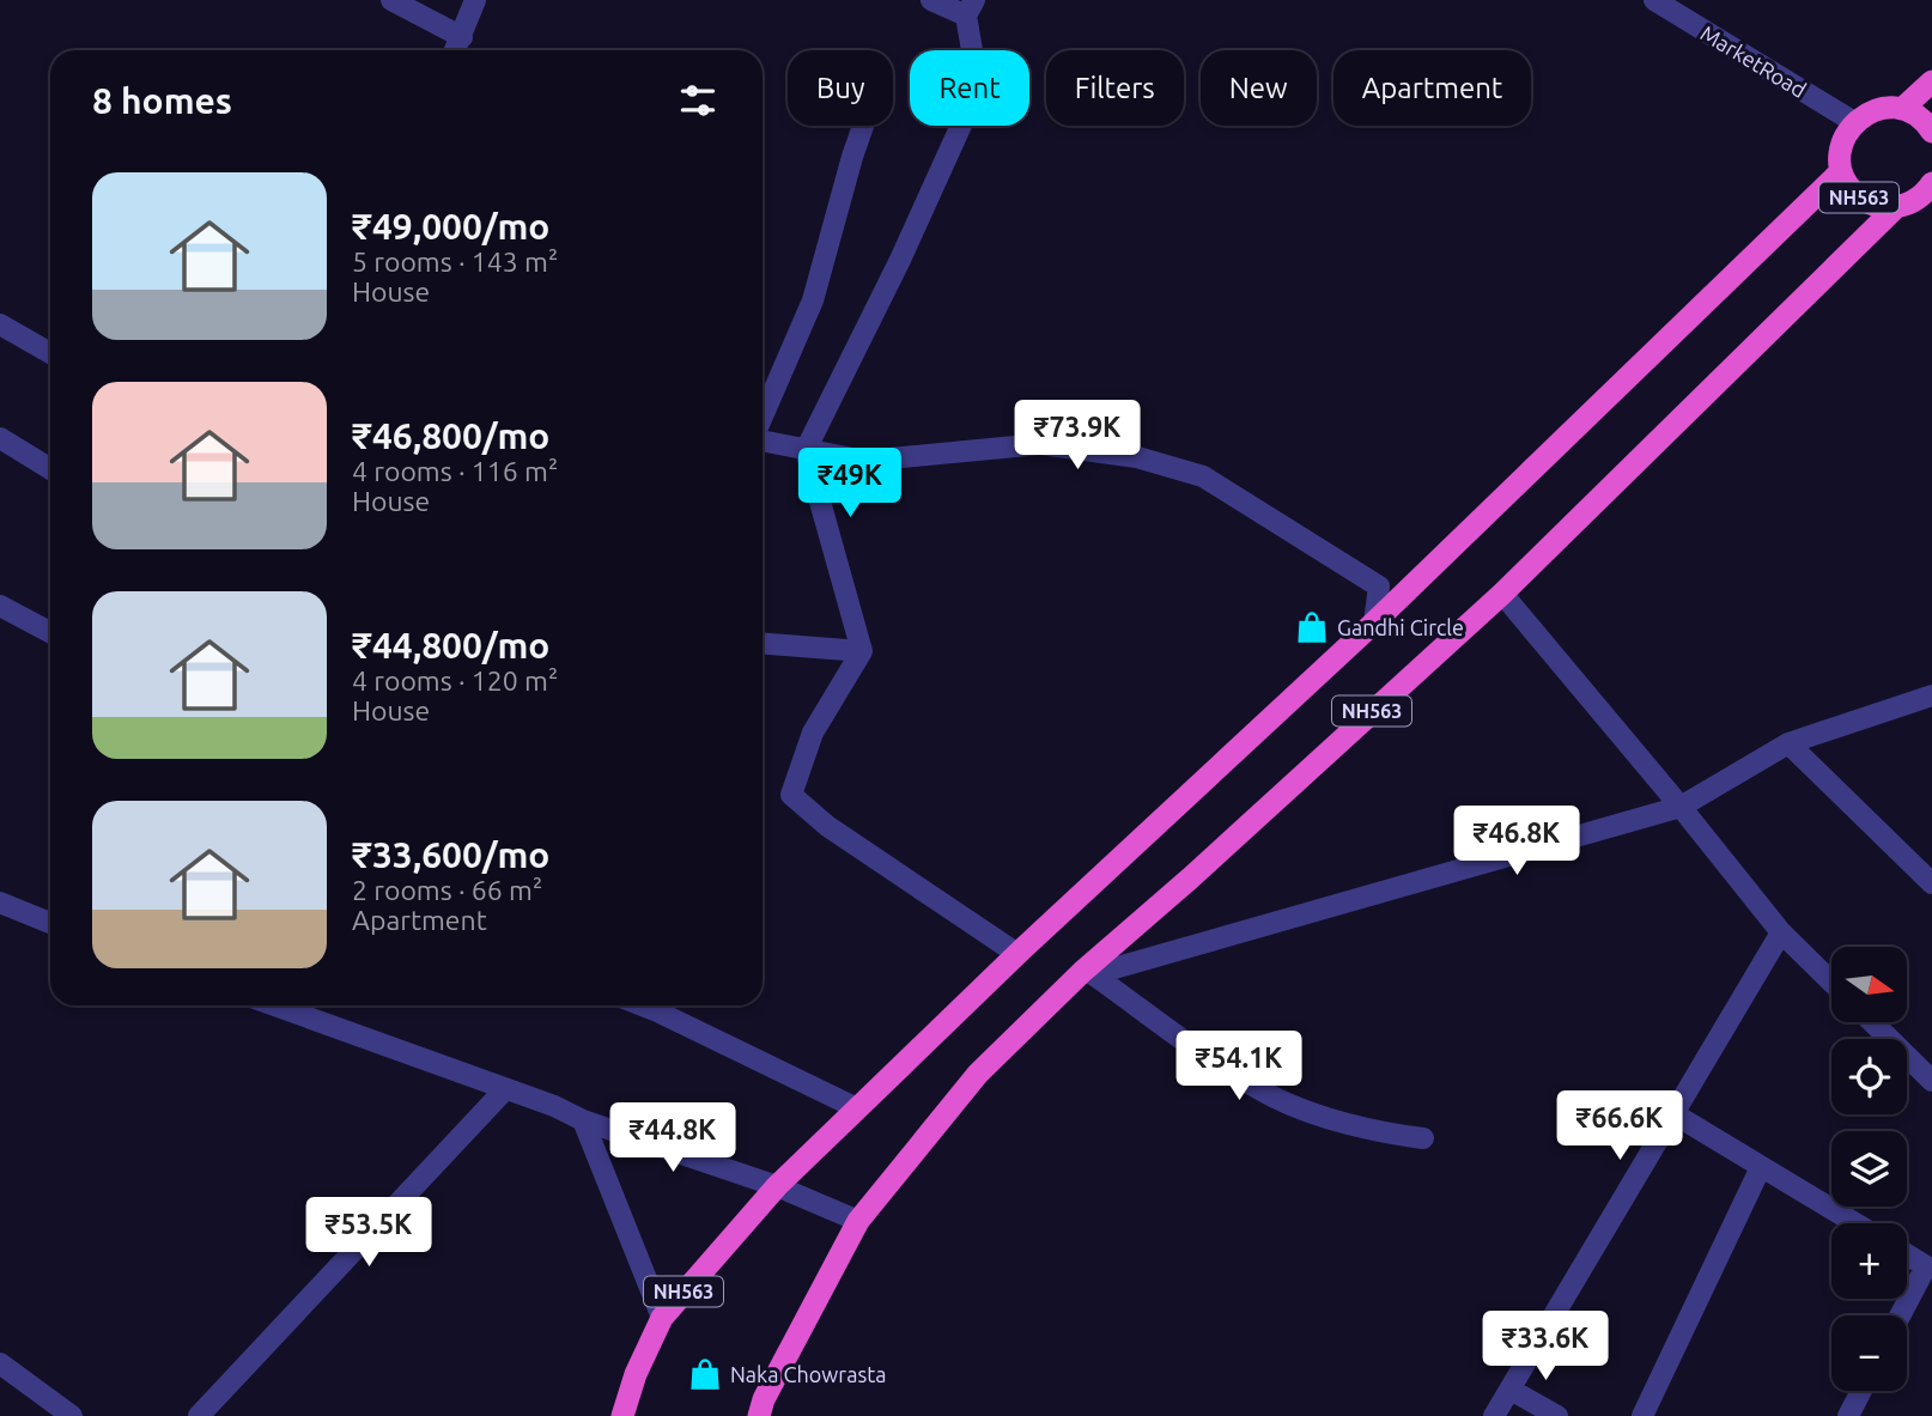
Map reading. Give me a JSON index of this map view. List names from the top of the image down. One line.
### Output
{"streets":{"highway":["NH563"],"street":["MarketRoad"]},"crossings":[["MarketRoad","NH563"]],"places":{"shop":["Gandhi Circle","Naka Chowrasta"]},"north":"right","page":{"chip":["Buy","Rent","Filters","New","Apartment"],"heading":"8 homes","list":[{"name":"₹49,000/mo","note":"5 rooms · 143 m² · House"},{"name":"₹46,800/mo","note":"4 rooms · 116 m² · House"},{"name":"₹44,800/mo","note":"4 rooms · 120 m² · House"},{"name":"₹33,600/mo","note":"2 rooms · 66 m² · Apartment"}],"price":["₹73.9K","₹49K","₹46.8K","₹54.1K","₹66.6K","₹44.8K","₹53.5K","₹33.6K"],"map_buttons":["+","−"]}}
